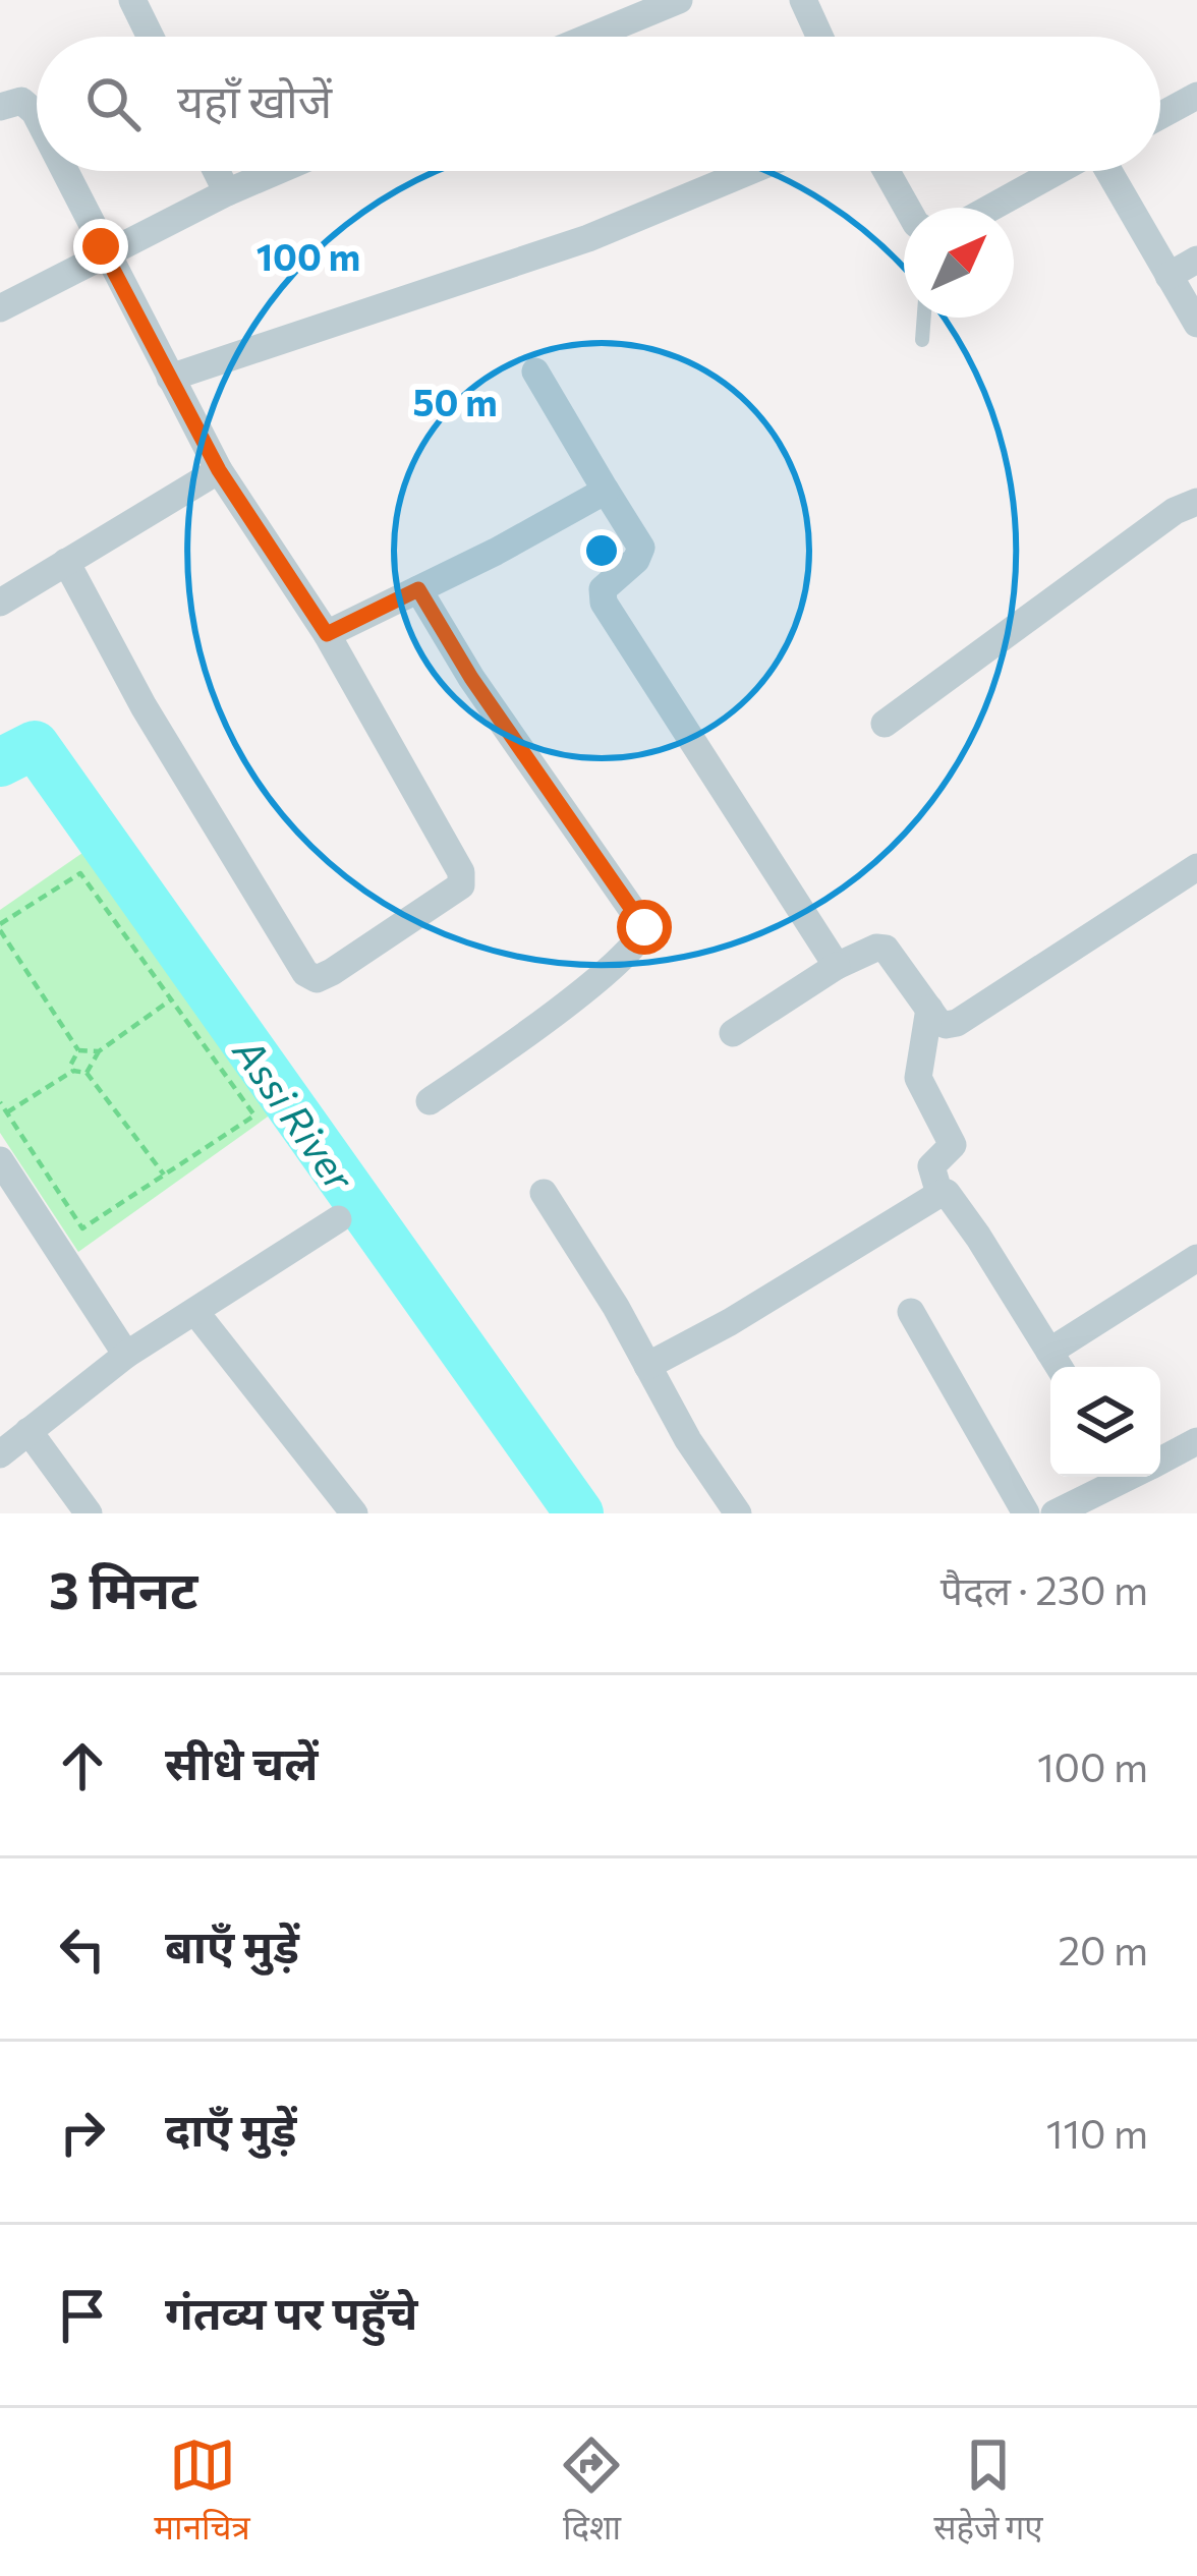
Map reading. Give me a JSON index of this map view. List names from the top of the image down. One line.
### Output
{"water":["Assi River"],"north":"top right","page":{"search":"यहाँ खोजें","heading":["3 मिनट","पैदल · 230 m"],"list":[["सीधे चलें","100 m"],["बाएँ मुड़ें","20 m"],["दाएँ मुड़ें","110 m"],"गंतव्य पर पहुँचे"],"nav":["मानचित्र","दिशा","सहेजे गए"]},"rings":["100 m","50 m"]}
